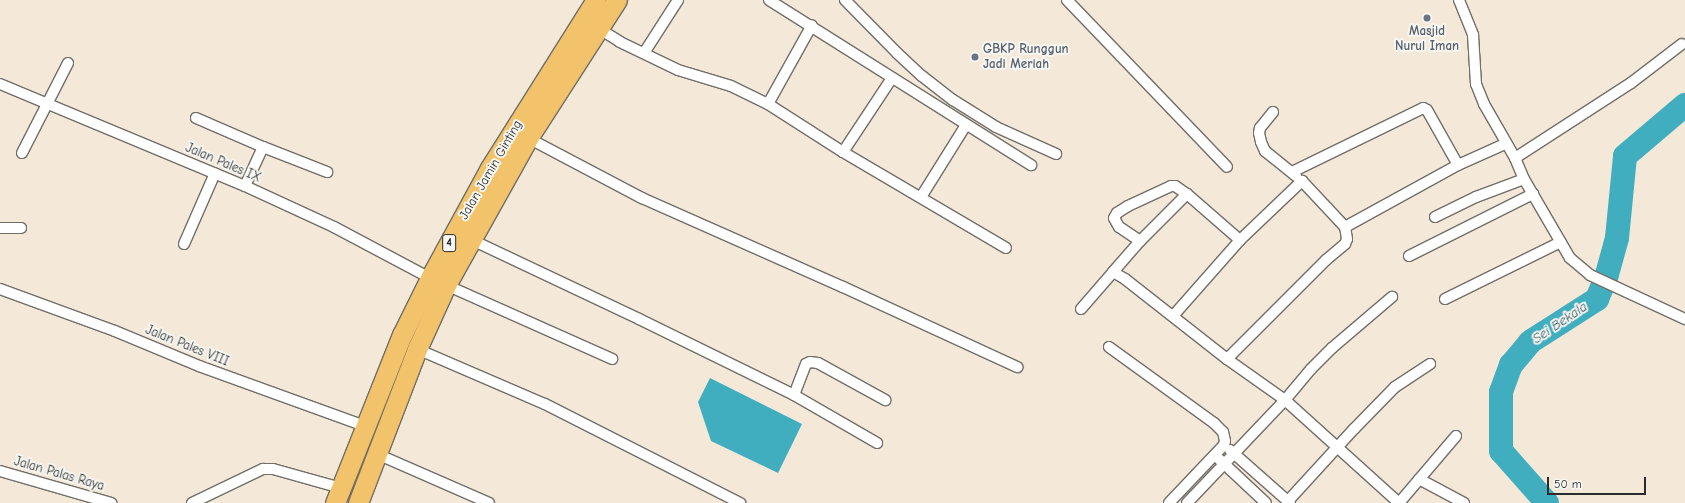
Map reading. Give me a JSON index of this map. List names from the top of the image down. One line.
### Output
{"streets":{"highway":["Jalan Jamin Ginting","4"],"street":["Jalan Pales IX","Jalan Pales VIII","Jalan Palas Raya"]},"crossings":[["Jalan Pales IX","Jalan Jamin Ginting"],["Jalan Jamin Ginting","Jalan Pales VIII"]],"water":["Sei Bekala"],"places":["Masjid Nurul Iman","GBKP Runggun Jadi Meriah"],"scale_bar":"50 m"}
